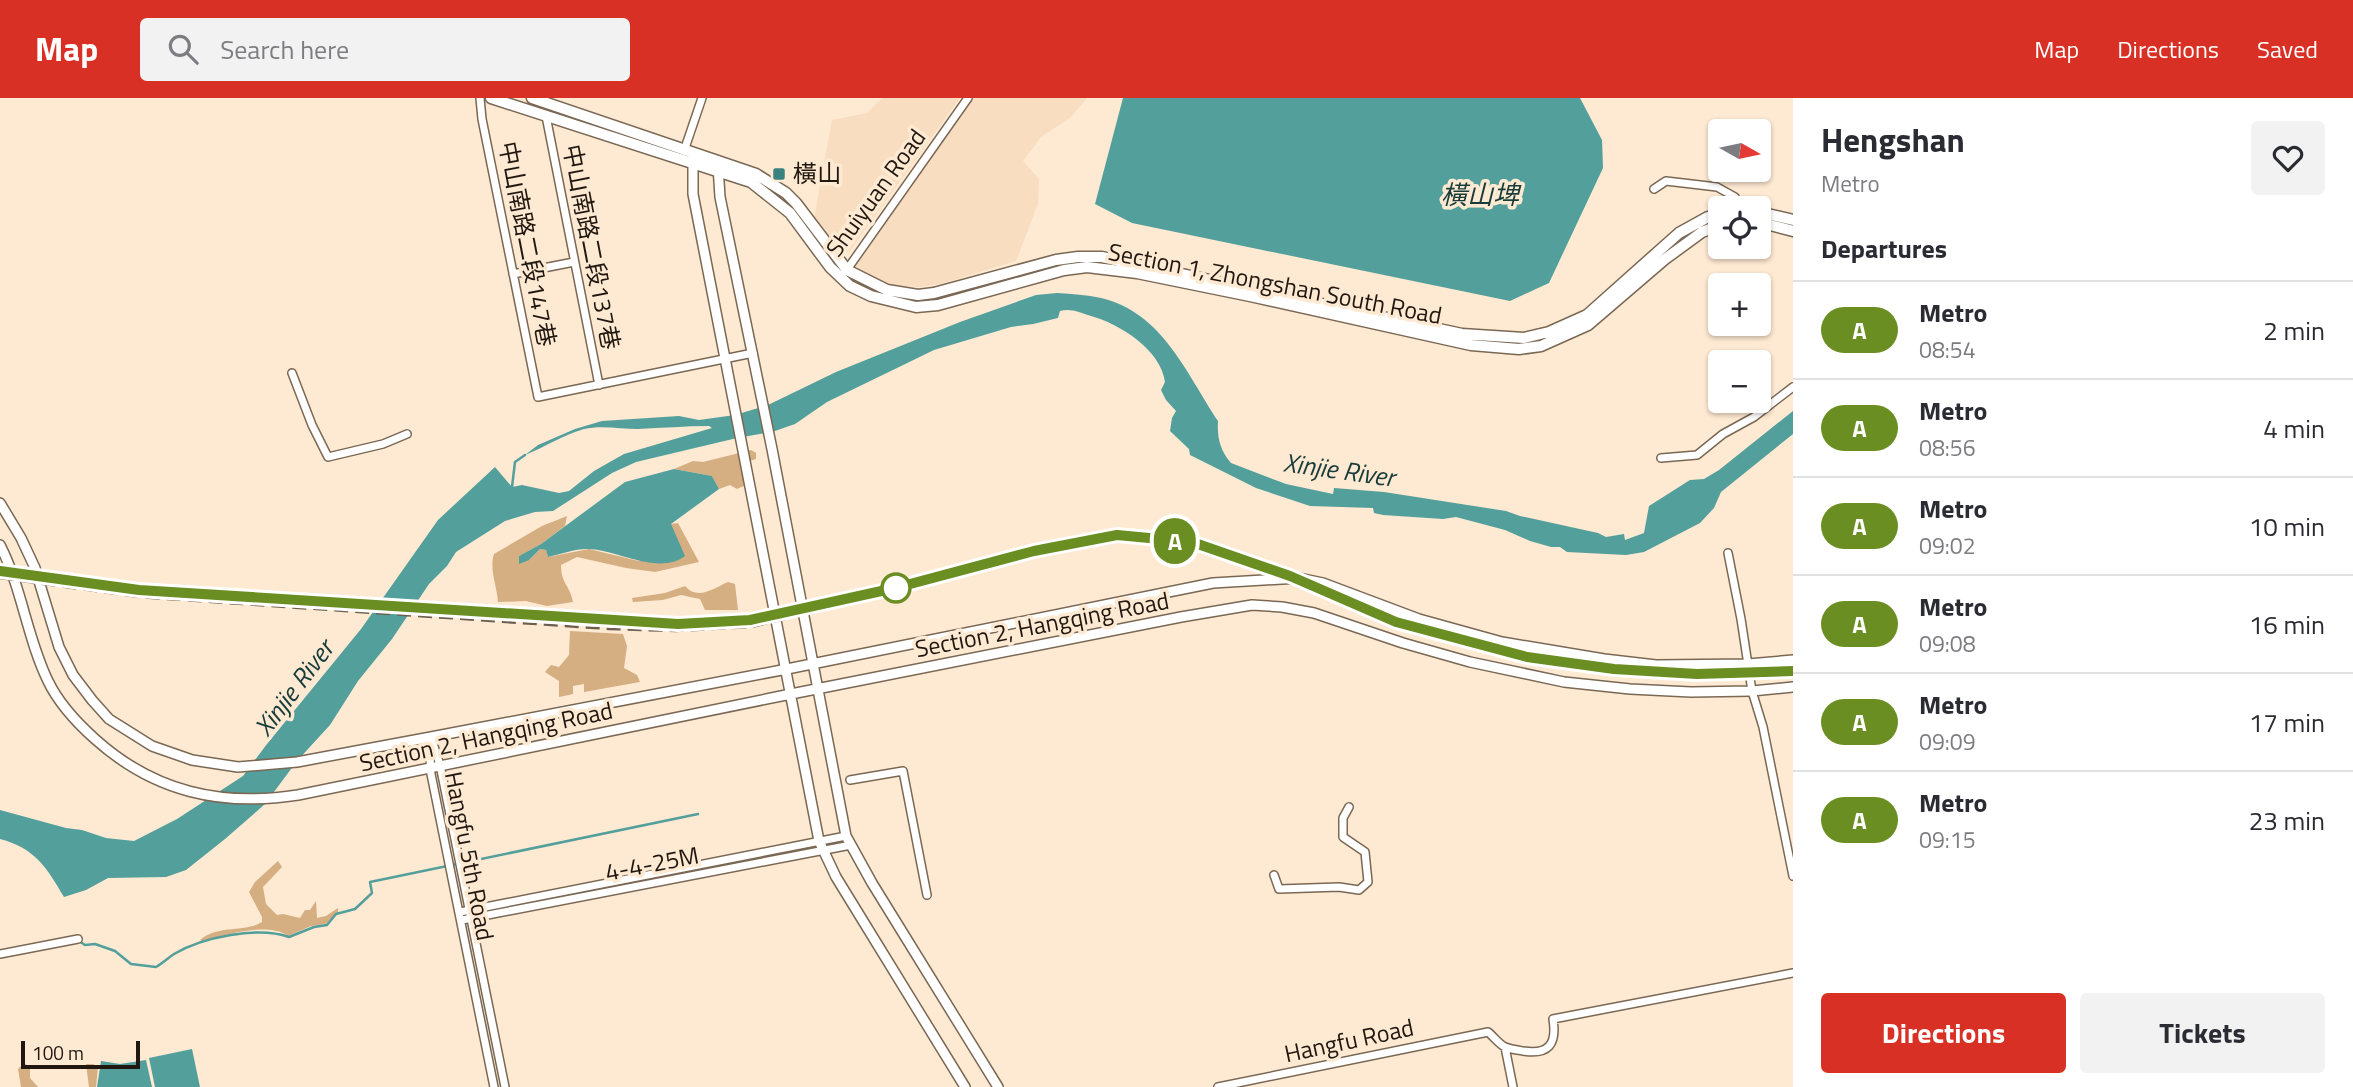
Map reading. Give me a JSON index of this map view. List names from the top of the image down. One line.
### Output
{"streets":{"main road":["Section 1, Zhongshan South Road"],"street":["Shuiyuan Road","中山南路二段147巷","中山南路二段137巷","Section 2, Hangqing Road","Hangfu 5th Road","4-4-25M","Hangfu Road"]},"crossings":[["Shuiyuan Road","Section 1, Zhongshan South Road"],["中山南路二段147巷","中山南路二段137巷"],["Section 2, Hangqing Road","Hangfu 5th Road"],["Hangfu 5th Road","4-4-25M"]],"water":["橫山埤","Xinjie River"],"places":{"transit":["橫山"]},"lines":["metro line A"],"scale_bar":"100 m","north":"right","page":{"header":"Map","search":"Search here","nav":["Map","Directions","Saved"],"on_map":"A","heading":[["Hengshan","Metro"],"Departures"],"map_buttons":["+","−"],"list":[{"mark":"A","name":"Metro","note":"08:54","value":"2 min"},{"mark":"A","name":"Metro","note":"08:56","value":"4 min"},{"mark":"A","name":"Metro","note":"09:02","value":"10 min"},{"mark":"A","name":"Metro","note":"09:08","value":"16 min"},{"mark":"A","name":"Metro","note":"09:09","value":"17 min"},{"mark":"A","name":"Metro","note":"09:15","value":"23 min"}],"buttons":["Directions","Tickets"],"scale":"100 m"}}
